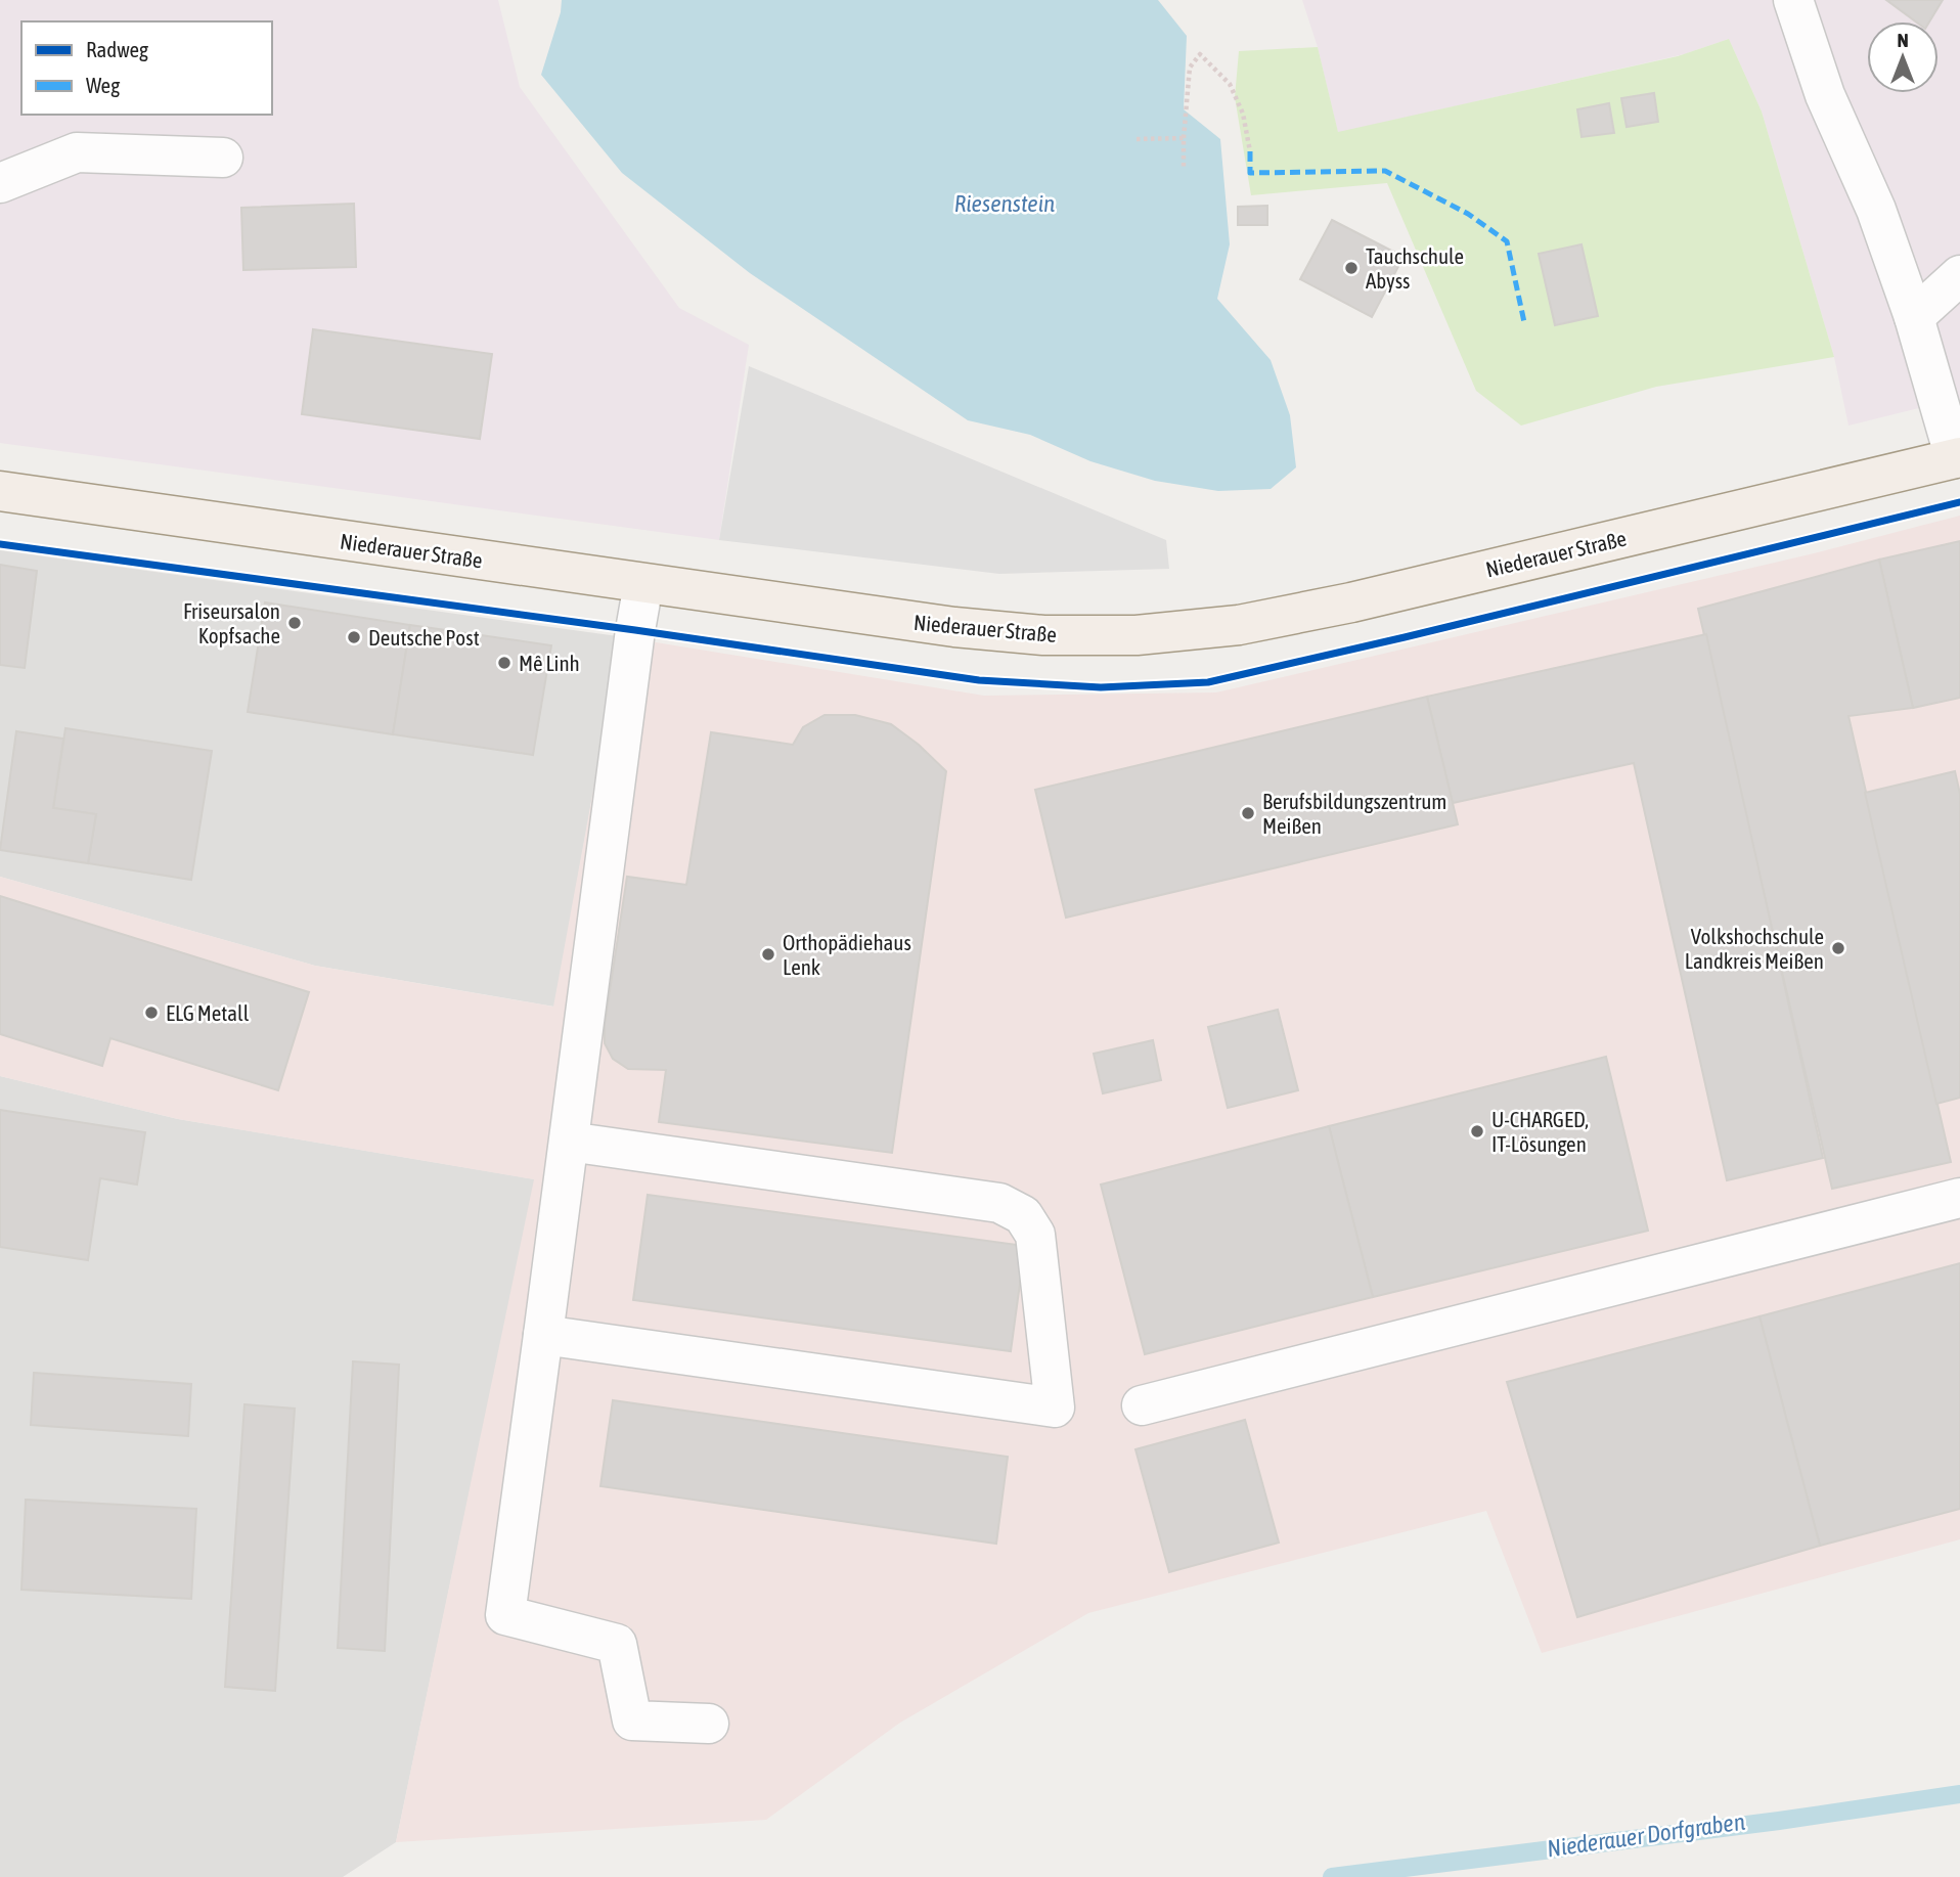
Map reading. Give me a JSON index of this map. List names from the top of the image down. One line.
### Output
{"streets":{"main road":["Niederauer Straße"]},"water":["Riesenstein","Niederauer Dorfgraben"],"places":["Tauchschule Abyss","Friseursalon Kopfsache","Deutsche Post","Mȇ Linh","Berufsbildungszentrum Meißen","Volkshochschule Landkreis Meißen","Orthopädiehaus Lenk","ELG Metall","U-CHARGED, IT-Lösungen"],"legend":["Radweg","Weg"],"north":"top"}
